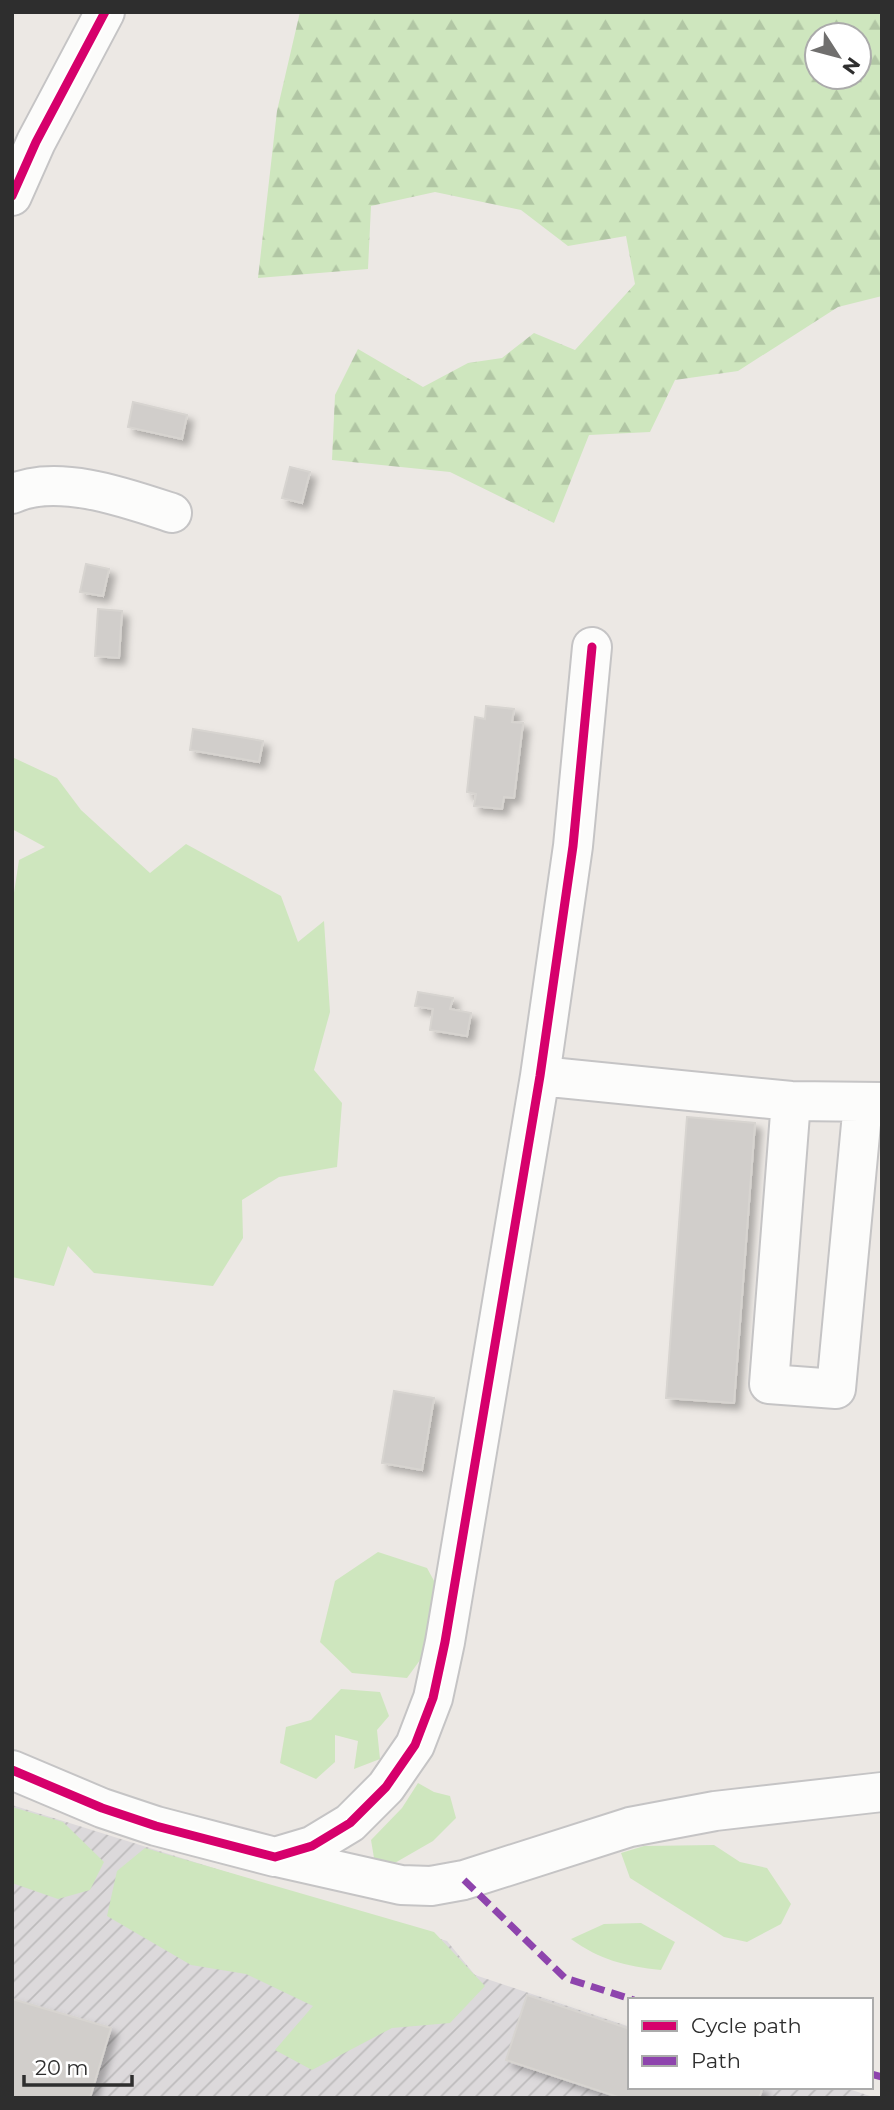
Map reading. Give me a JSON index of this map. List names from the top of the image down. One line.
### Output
{"legend":["Cycle path","Path"],"scale_bar":"20 m","north":"bottom right"}
